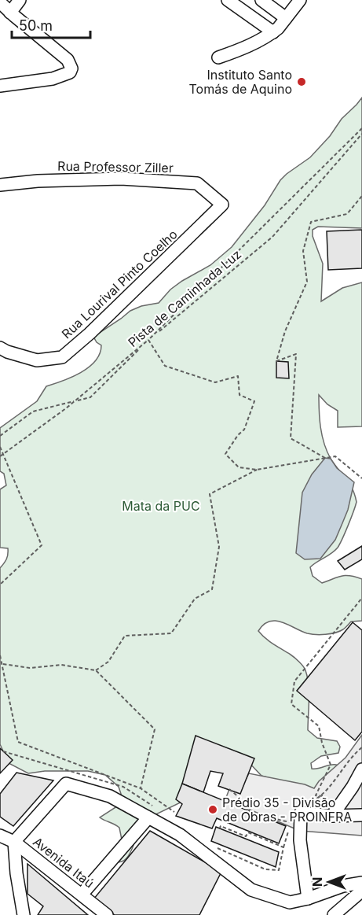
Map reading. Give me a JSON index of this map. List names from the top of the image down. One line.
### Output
{"streets":{"street":["Rua Professor Ziller","Rua Lourival Pinto Coelho","Avenida Itaú"],"path":["Pista de Caminhada Luz"]},"crossings":[["Rua Professor Ziller","Rua Lourival Pinto Coelho"]],"parks":["Mata da PUC"],"places":["Instituto Santo Tomás de Aquino","Prédio 35 - Divisão de Obras - PROINFRA"],"scale_bar":"50 m","north":"left"}
